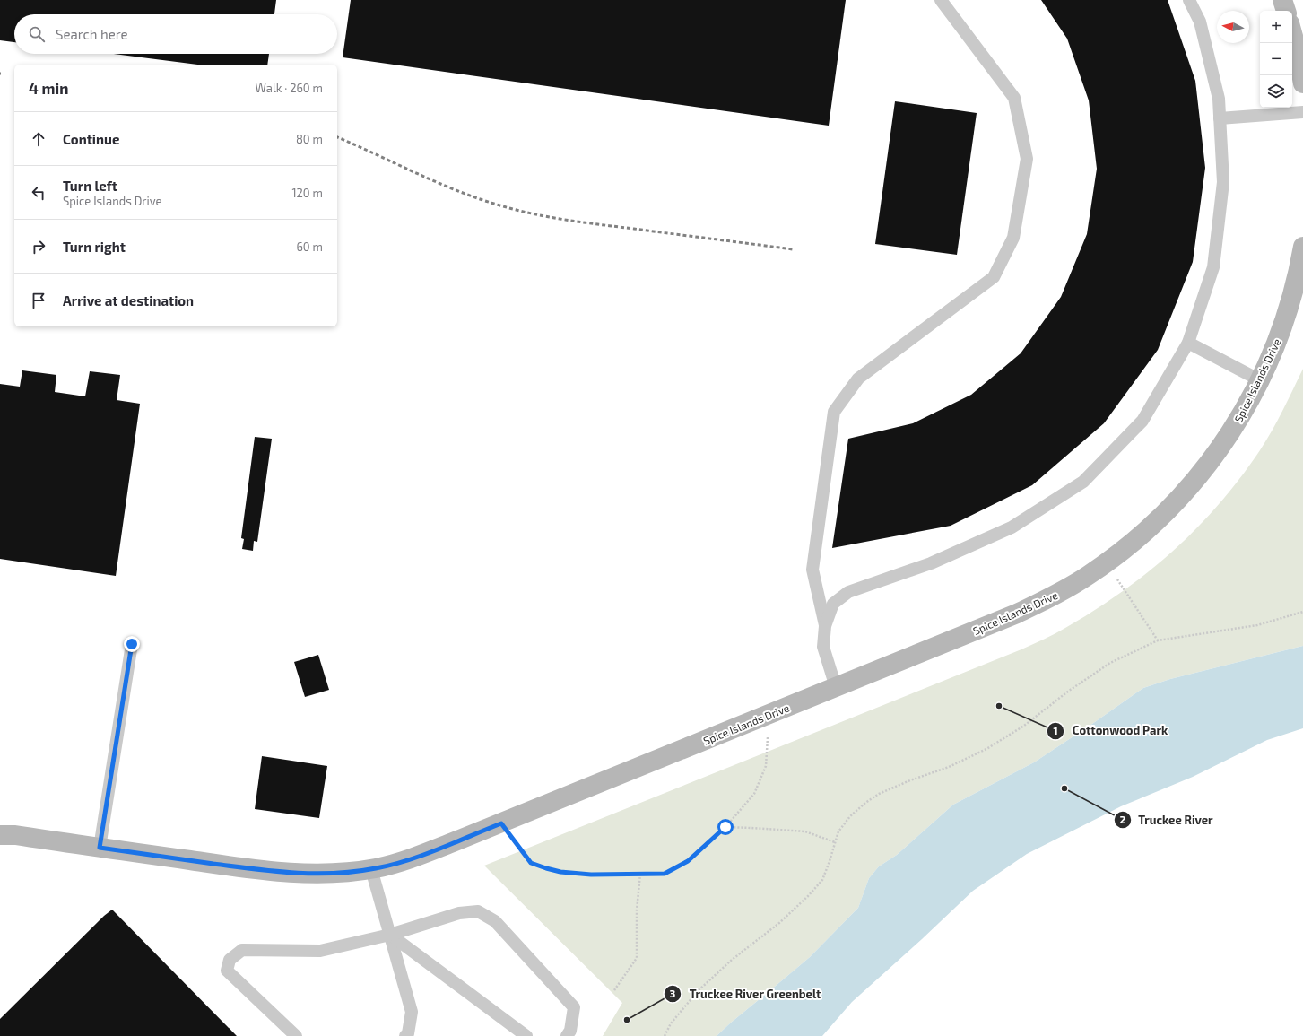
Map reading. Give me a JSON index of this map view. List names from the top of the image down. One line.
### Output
{"streets":{"street":["Spice Islands Drive"]},"places":["Cottonwood Park","Truckee River","Truckee River Greenbelt"],"north":"left","page":{"map_buttons":["+","−"],"search":"Search here","heading":["4 min","Walk · 260 m"],"list":[["Continue","80 m"],["Turn left","Spice Islands Drive","120 m"],["Turn right","60 m"],"Arrive at destination"]}}
